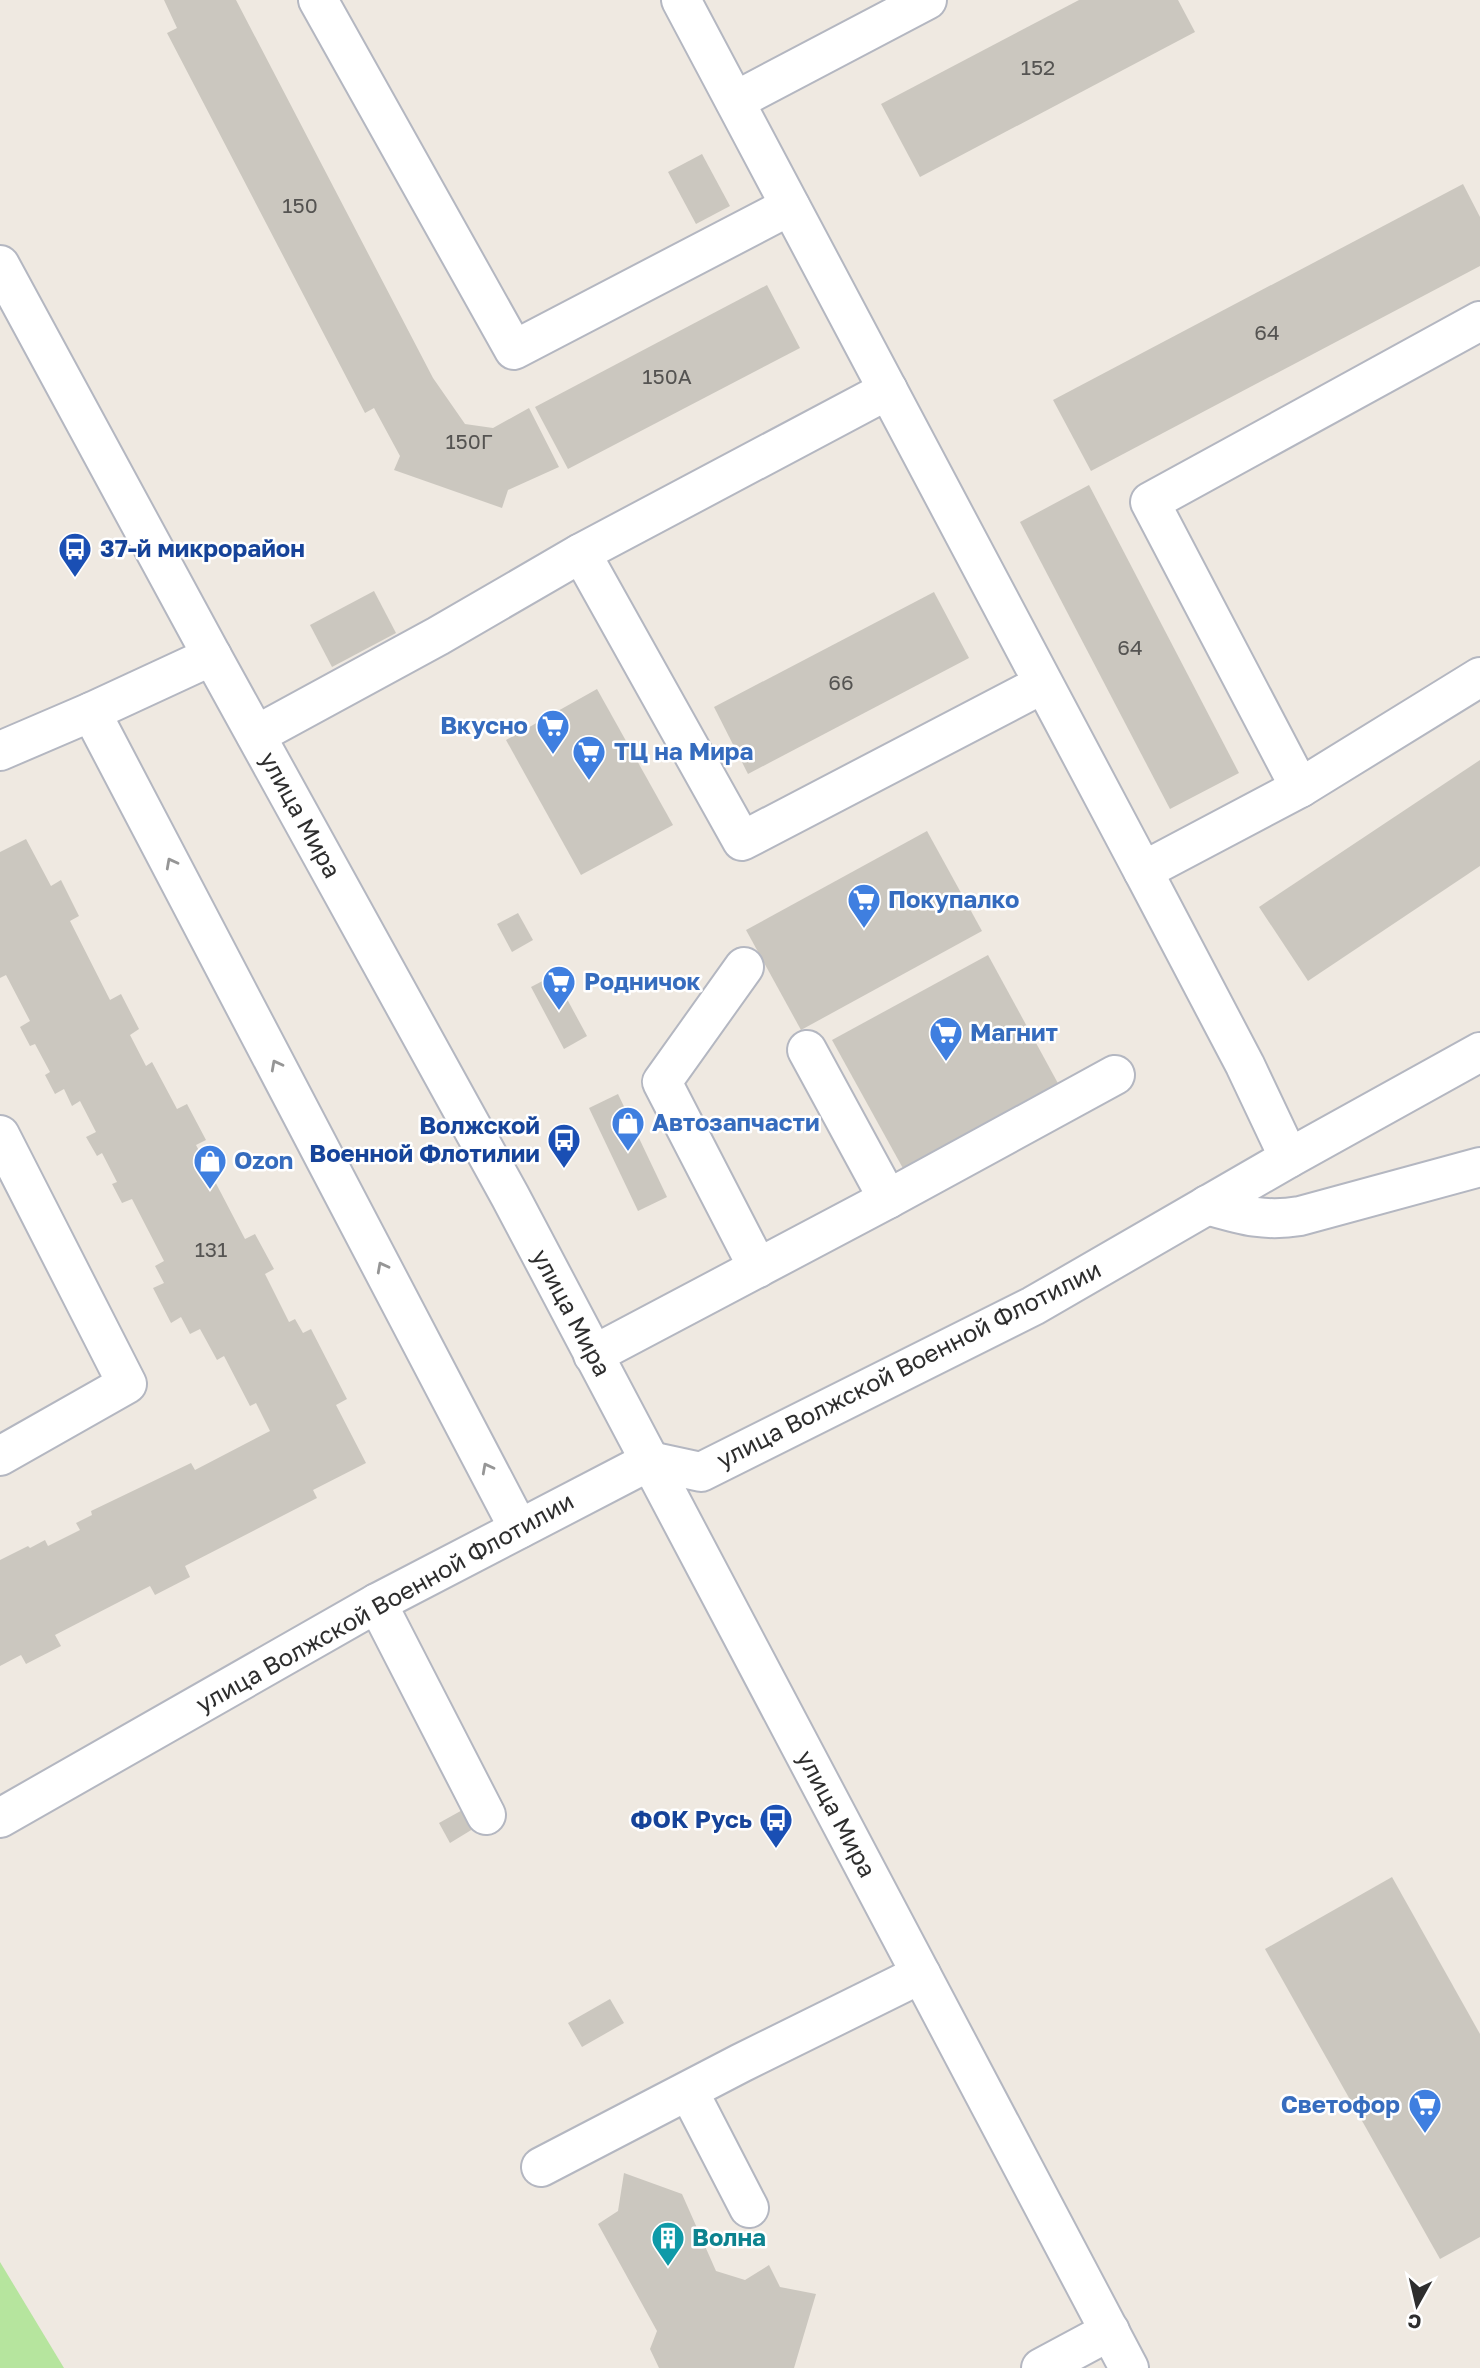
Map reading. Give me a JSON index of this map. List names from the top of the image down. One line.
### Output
{"streets":{"street":["улица Мира","улица Волжской Военной Флотилии"]},"crossings":[["улица Мира","улица Волжской Военной Флотилии"]],"places":{"bus stop":["37-й микрорайон","Волжской Военной Флотилии","ФОК Русь"],"supermarket":["Вкусно","ТЦ на Мира","Покупалко","Родничок","Магнит","Светофор"],"shop":["Автозапчасти","Ozon"],"building":["Волна"]},"house_numbers":["152","150","64","150А","150Г","64","66","131"],"north":"bottom"}
